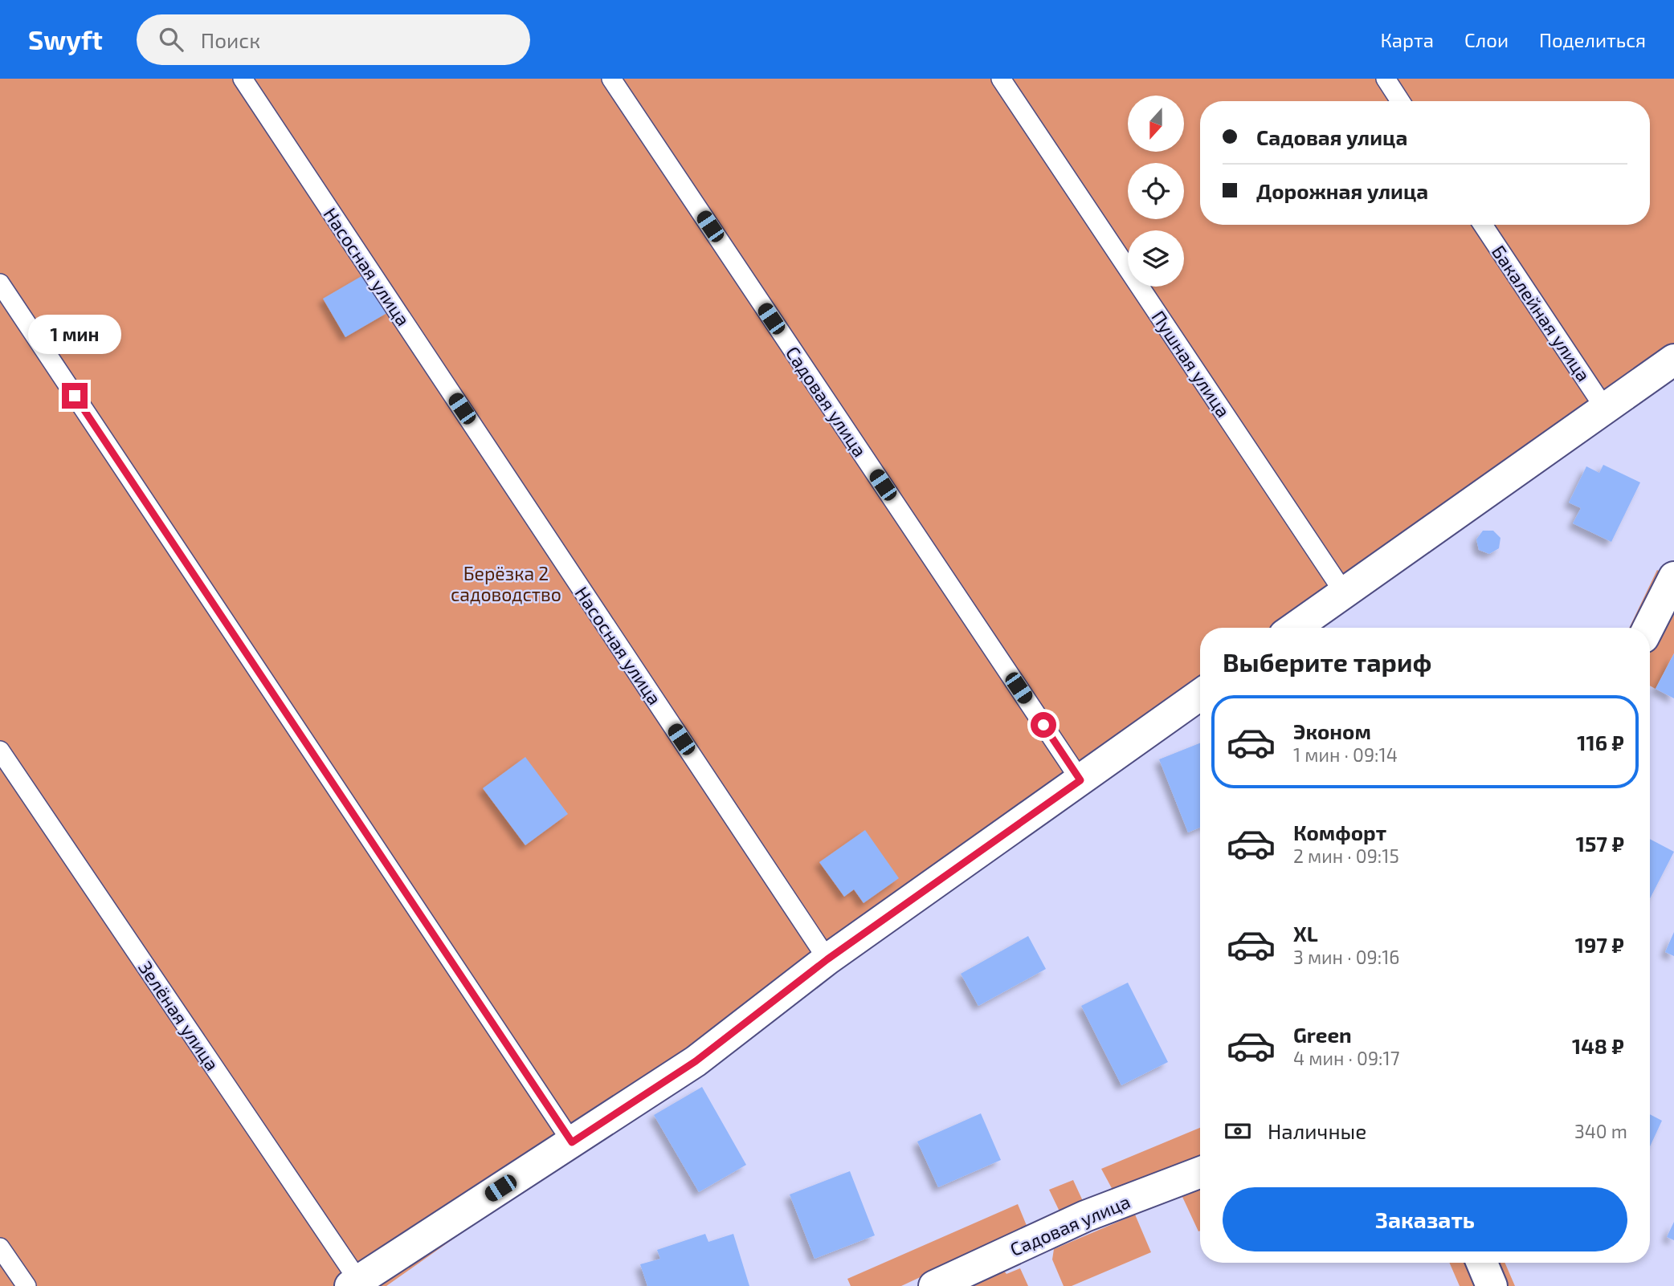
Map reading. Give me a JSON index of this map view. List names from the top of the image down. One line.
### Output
{"streets":{"street":["Садовая улица"],"lane":["Насосная улица","Бакалейная улица","Пушная улица","Зелёная улица"]},"parks":["Берёзка 2 садоводство"],"north":"bottom","page":{"header":"Swyft","search":"Поиск","nav":["Карта","Слои","Поделиться"],"banner":["Садовая улица","Дорожная улица"],"bubble":"1 мин","heading":"Выберите тариф","list":[{"name":"Эконом","note":"1 мин · 09:14","value":"116 ₽"},{"name":"Комфорт","note":"2 мин · 09:15","value":"157 ₽"},{"name":"XL","note":"3 мин · 09:16","value":"197 ₽"},{"name":"Green","note":"4 мин · 09:17","value":"148 ₽"}],"pay":["Наличные","340 m"],"buttons":"Заказать"}}
